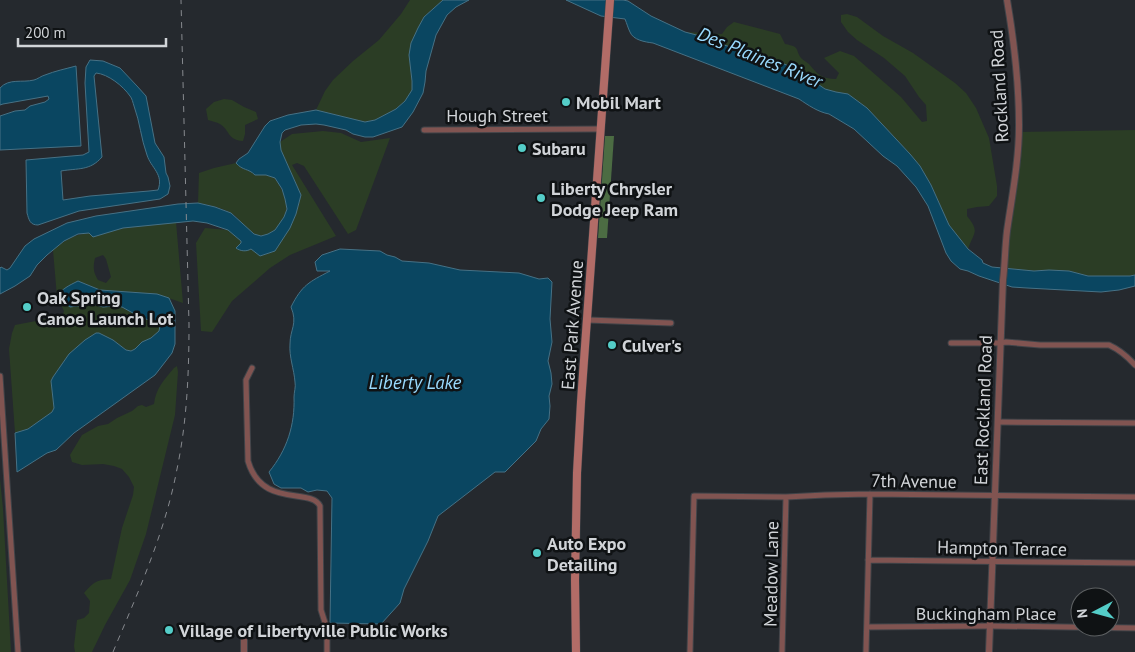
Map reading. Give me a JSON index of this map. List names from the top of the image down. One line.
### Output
{"streets":{"main road":["East Park Avenue"],"street":["Rockland Road","Hough Street","East Rockland Road","7th Avenue","Hampton Terrace","Meadow Lane","Buckingham Place"]},"crossings":[["Rockland Road","East Rockland Road"],["Hough Street","East Park Avenue"],["East Rockland Road","7th Avenue"],["East Rockland Road","Hampton Terrace"],["East Rockland Road","Buckingham Place"],["7th Avenue","Meadow Lane"]],"water":["Des Plaines River","Liberty Lake"],"places":["Mobil Mart","Subaru","Liberty Chrysler Dodge Jeep Ram","Oak Spring Canoe Launch Lot","Culver's","Auto Expo Detailing","Village of Libertyville Public Works"],"scale_bar":"200 m","north":"left"}
